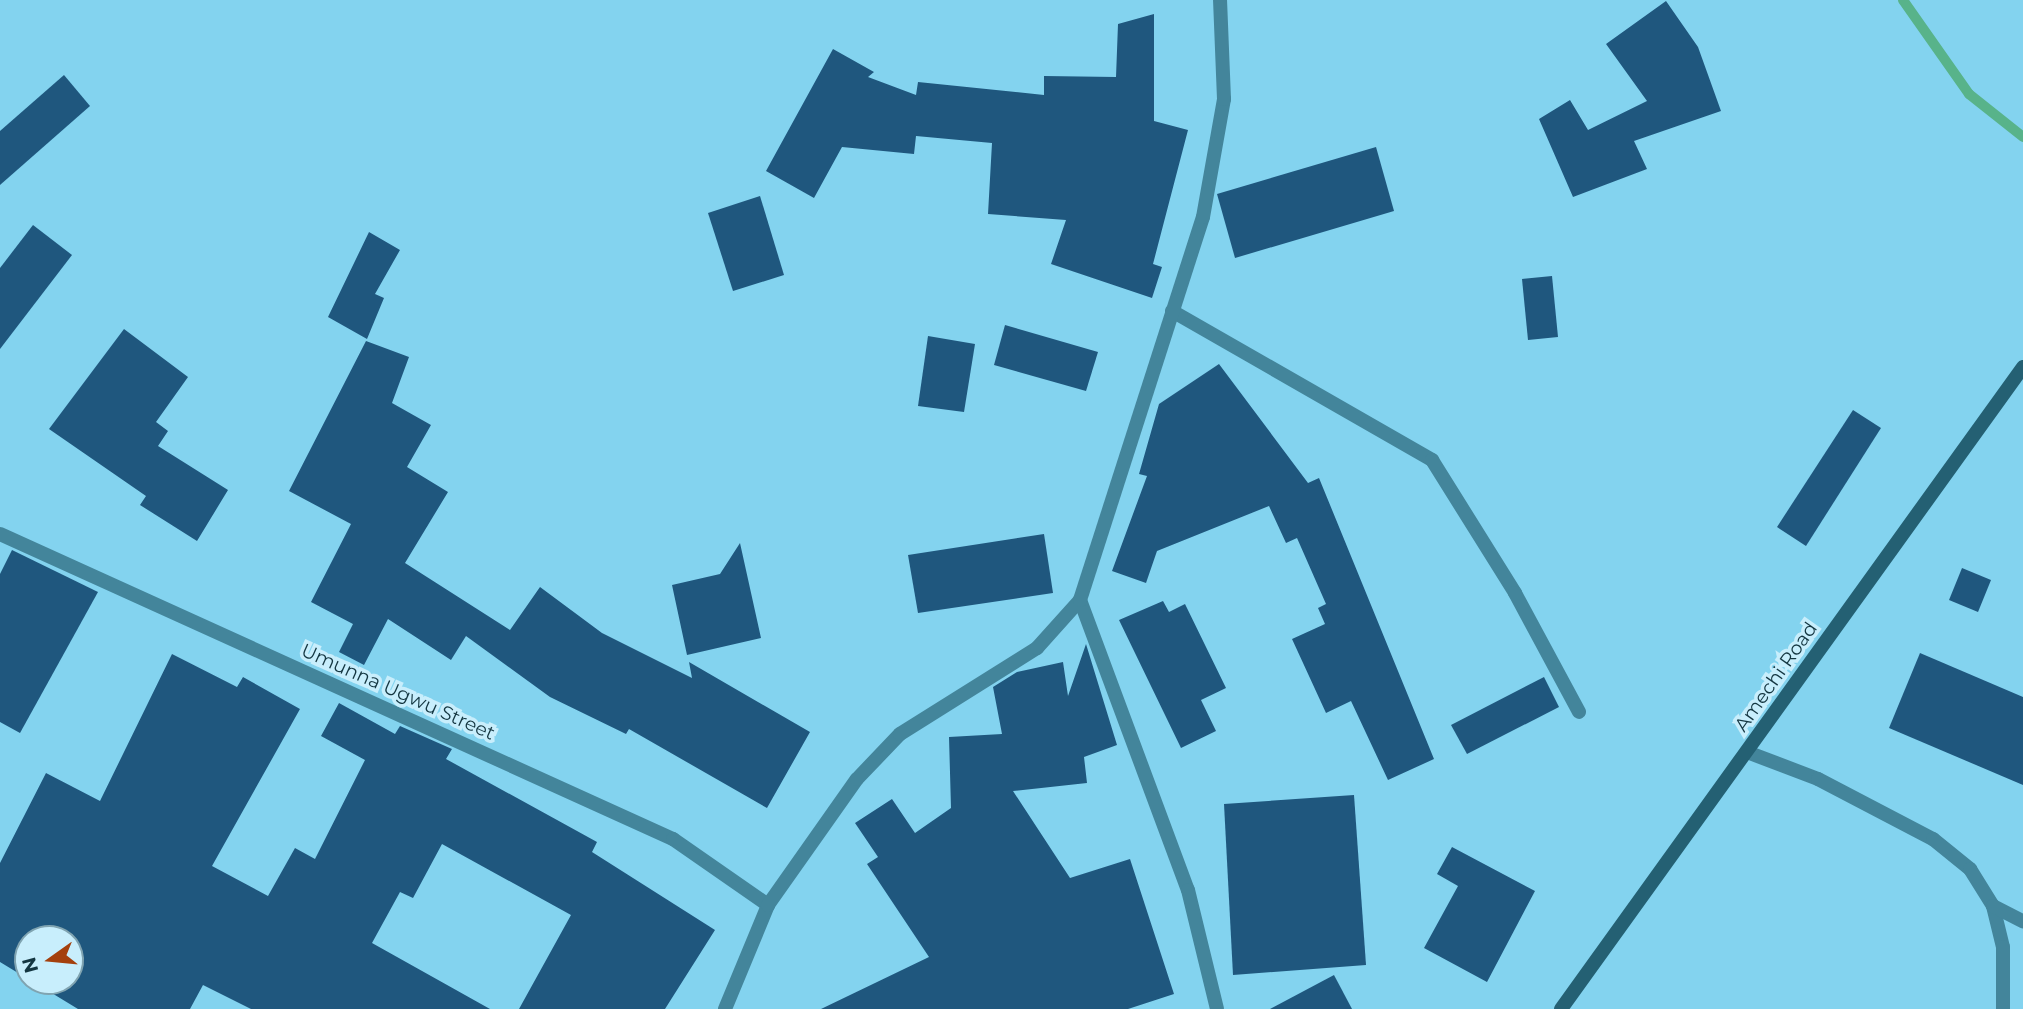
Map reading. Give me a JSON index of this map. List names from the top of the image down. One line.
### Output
{"streets":{"main road":["Amechi Road"],"street":["Umunna Ugwu Street"]},"north":"left"}
